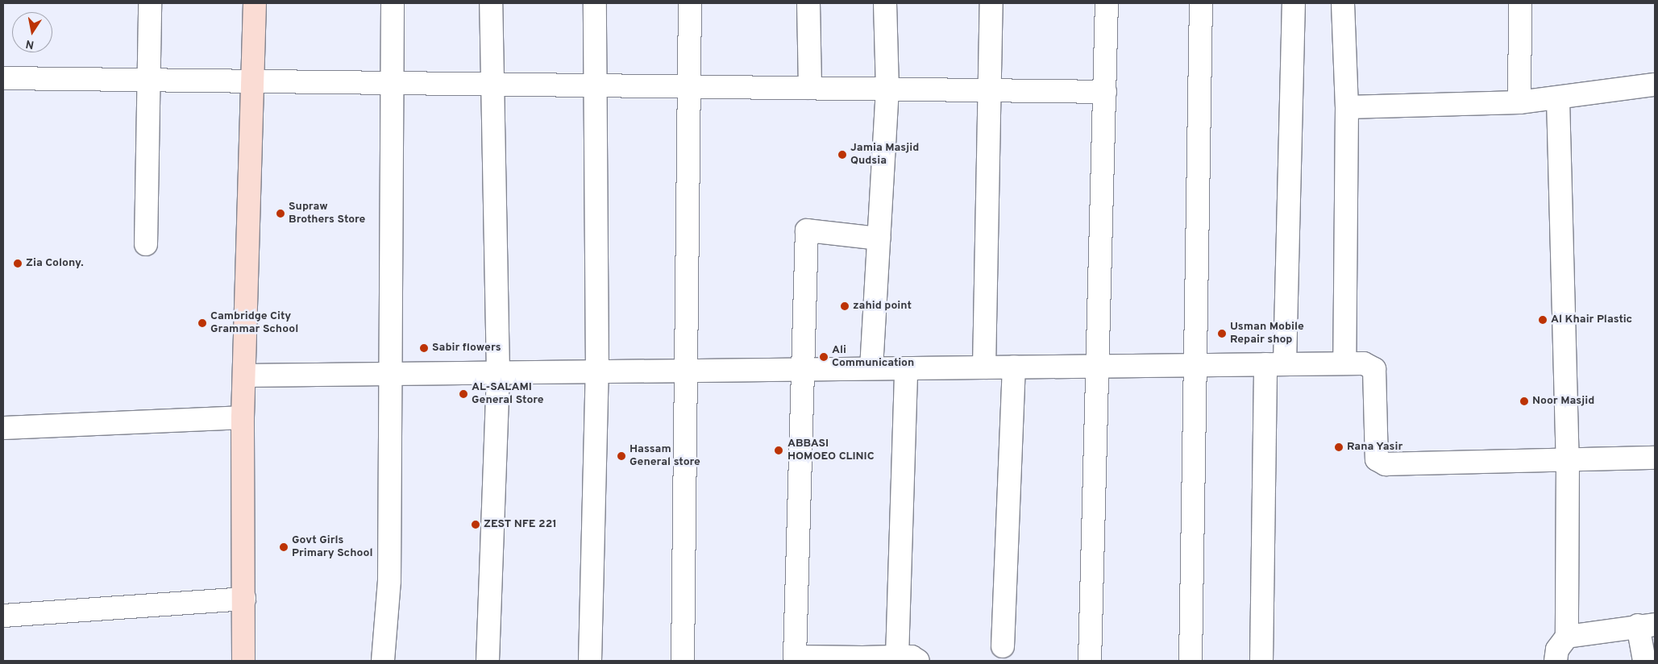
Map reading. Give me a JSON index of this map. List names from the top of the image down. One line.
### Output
{"places":["Jamia Masjid Qudsia","Supraw Brothers Store","Zia Colony.","zahid point","Al Khair Plastic","Cambridge City Grammar School","Usman Mobile Repair shop","Sabir flowers","Ali Communication","AL-SALAMI General Store","Noor Masjid","Rana Yasir","ABBASI HOMOEO CLINIC","Hassam General store","ZEST NFE 221","Govt Girls Primary School"],"north":"bottom"}
